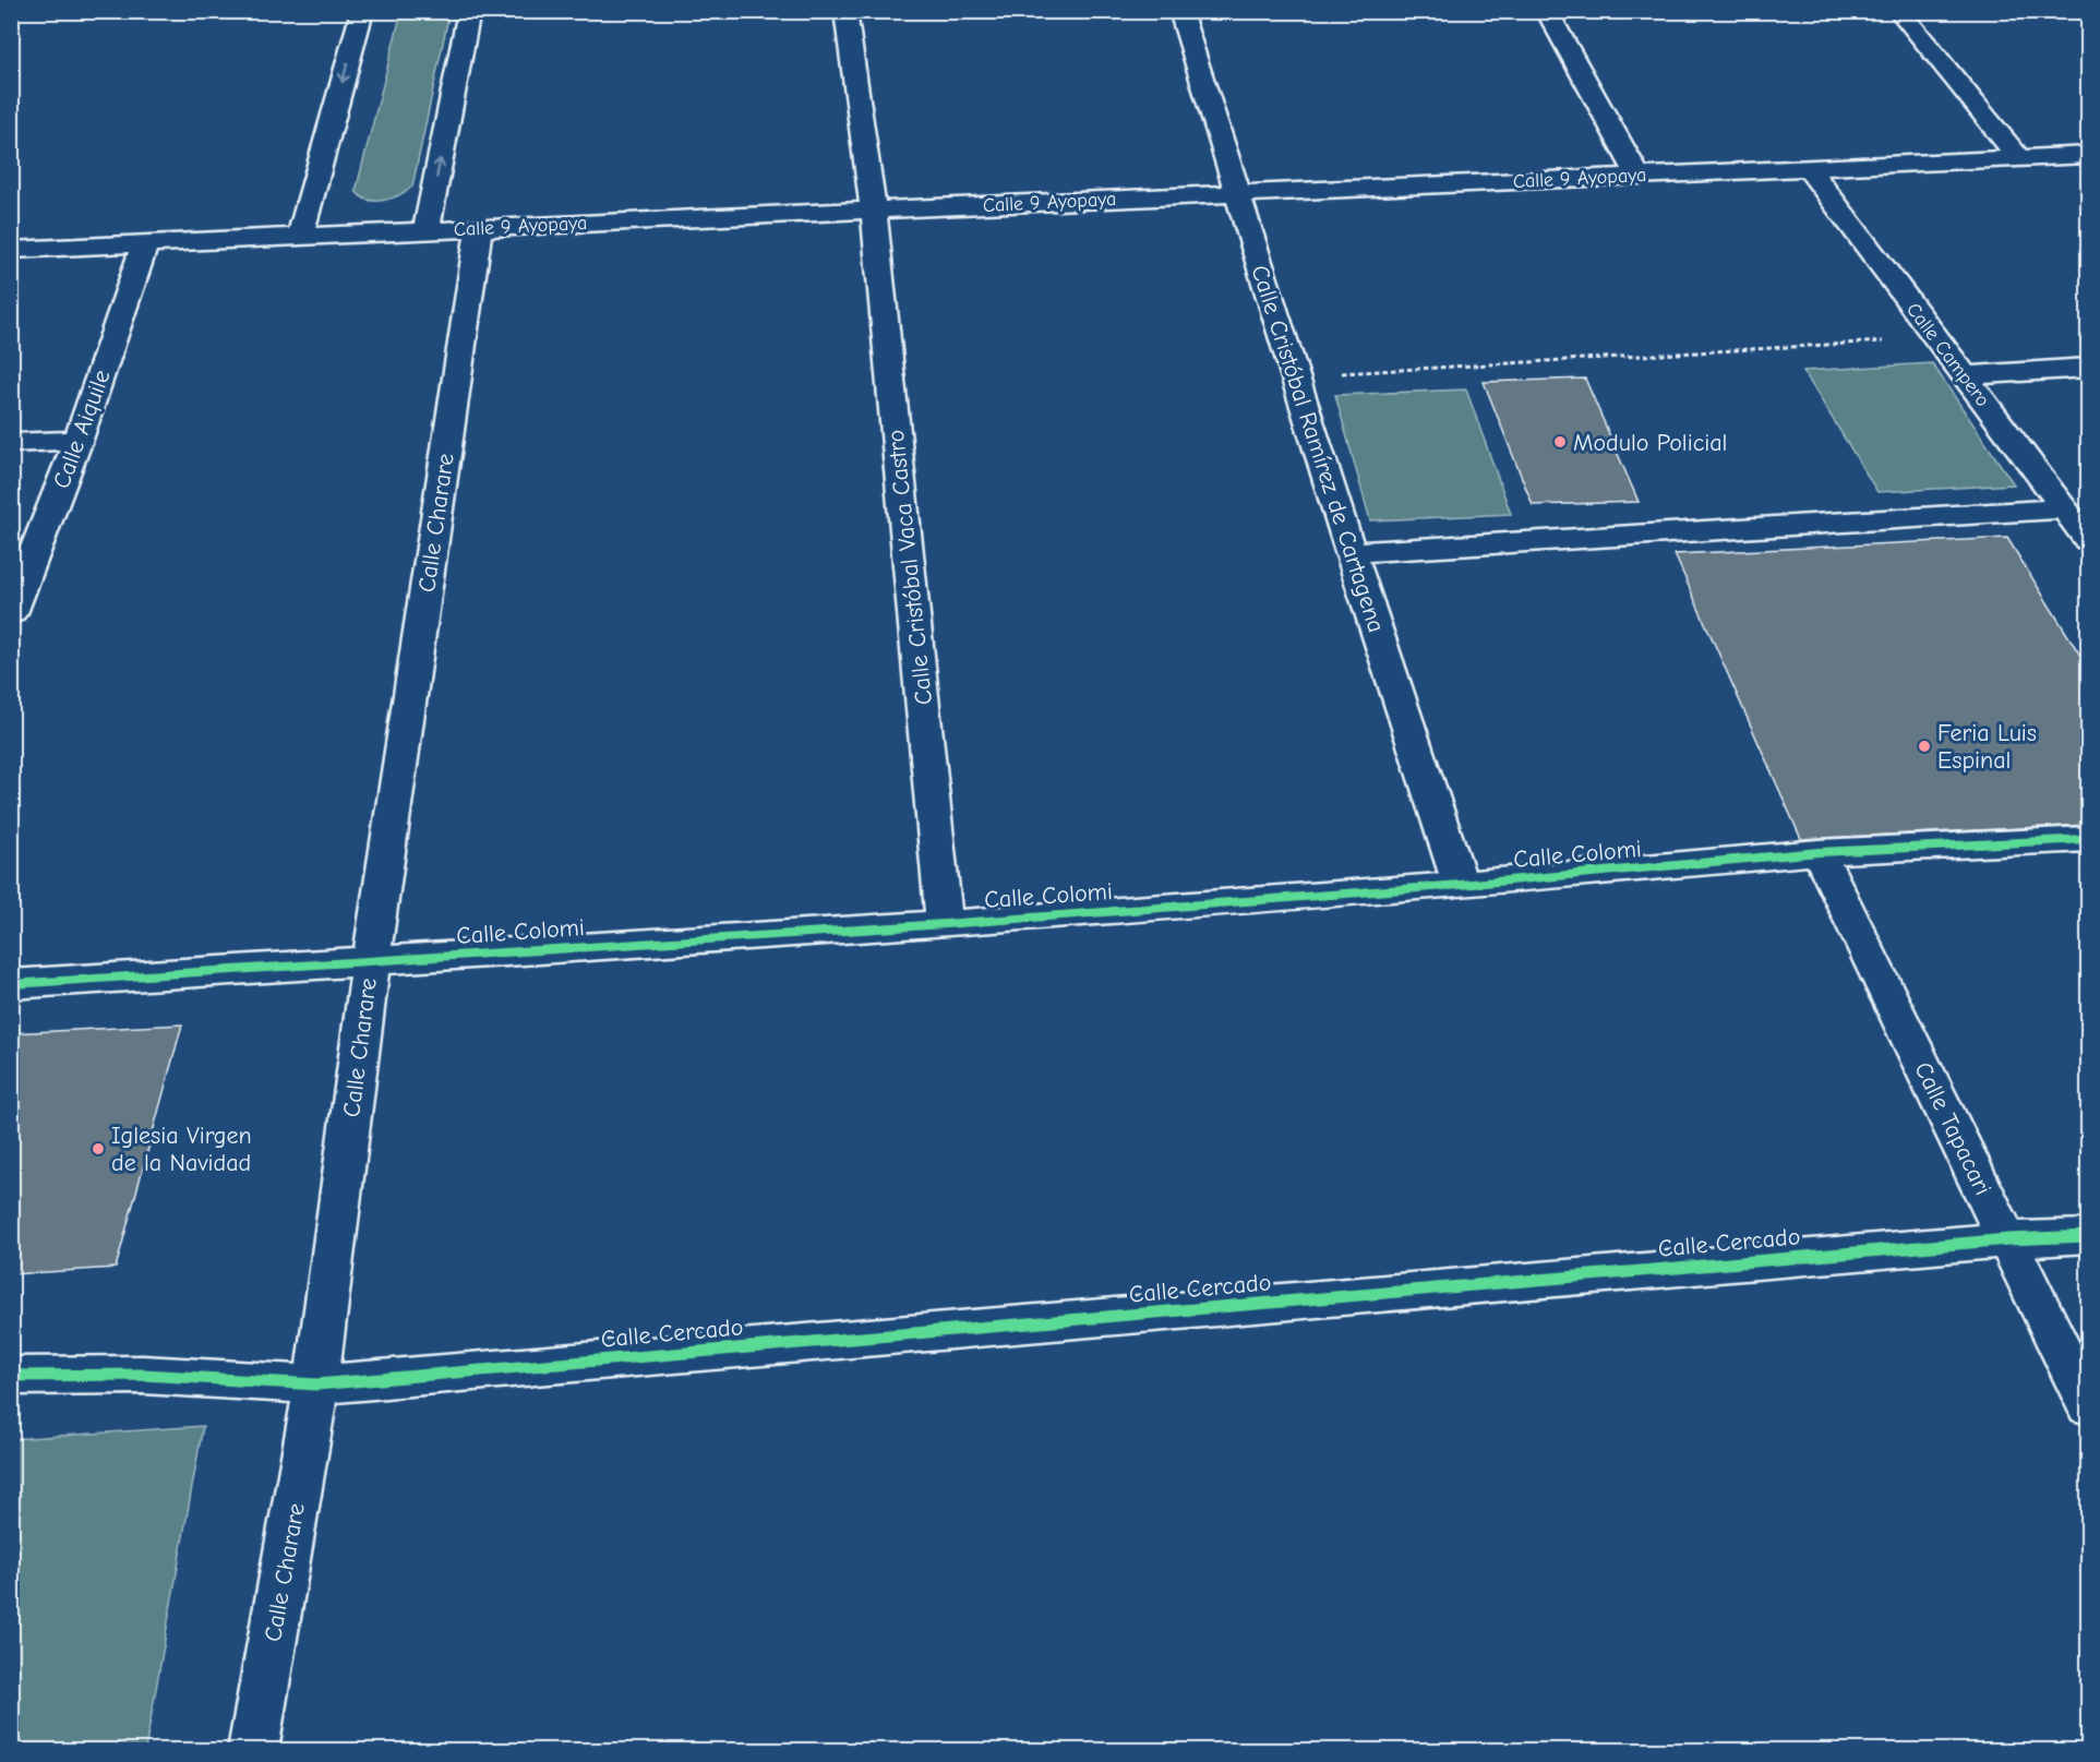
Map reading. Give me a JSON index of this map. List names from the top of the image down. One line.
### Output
{"streets":{"street":["Calle 9 Ayopaya","Calle Campero","Calle Aiquile","Calle Cristóbal Ramírez de Cartagena","Calle Charare","Calle Cristóbal Vaca Castro","Calle Colomi","Calle Tapacari","Calle Cercado"]},"crossings":[["Calle 9 Ayopaya","Calle Campero"],["Calle 9 Ayopaya","Calle Aiquile"],["Calle 9 Ayopaya","Calle Cristóbal Ramírez de Cartagena"],["Calle 9 Ayopaya","Calle Charare"],["Calle 9 Ayopaya","Calle Cristóbal Vaca Castro"],["Calle Cristóbal Ramírez de Cartagena","Calle Colomi"],["Calle Charare","Calle Colomi"],["Calle Charare","Calle Cercado"],["Calle Cristóbal Vaca Castro","Calle Colomi"],["Calle Colomi","Calle Tapacari"],["Calle Tapacari","Calle Cercado"]],"places":["Modulo Policial","Feria Luis Espinal","Iglesia Virgen de la Navidad"]}
